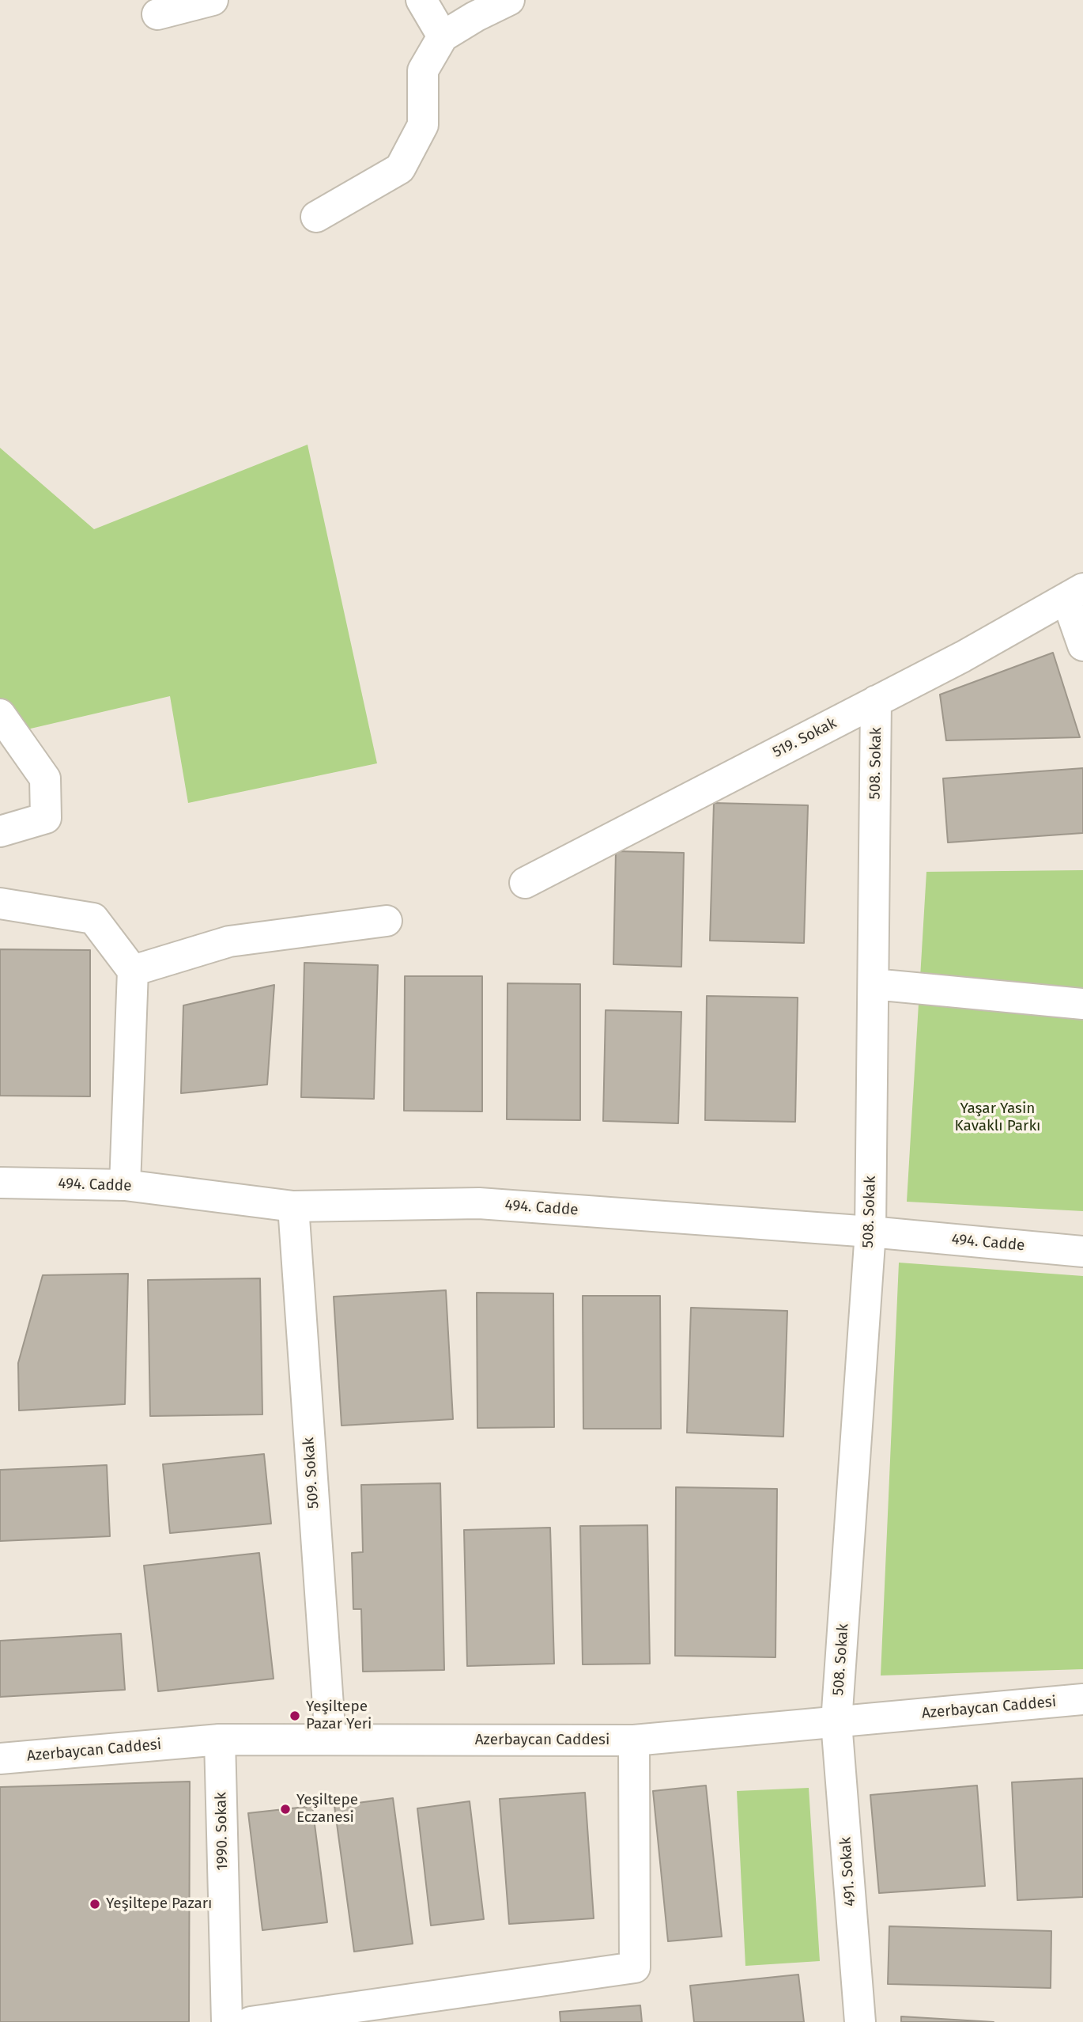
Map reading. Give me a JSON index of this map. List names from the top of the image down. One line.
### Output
{"streets":{"street":["519. Sokak","508. Sokak","494. Cadde","509. Sokak","Azerbaycan Caddesi","1990. Sokak","491. Sokak"]},"crossings":[["519. Sokak","508. Sokak"],["508. Sokak","494. Cadde"],["508. Sokak","Azerbaycan Caddesi"],["508. Sokak","491. Sokak"],["494. Cadde","509. Sokak"],["509. Sokak","Azerbaycan Caddesi"],["Azerbaycan Caddesi","1990. Sokak"],["Azerbaycan Caddesi","491. Sokak"]],"parks":["Yaşar Yasin Kavaklı Parkı"],"places":["Yeşiltepe Pazar Yeri","Yeşiltepe Eczanesi","Yeşiltepe Pazarı"]}
